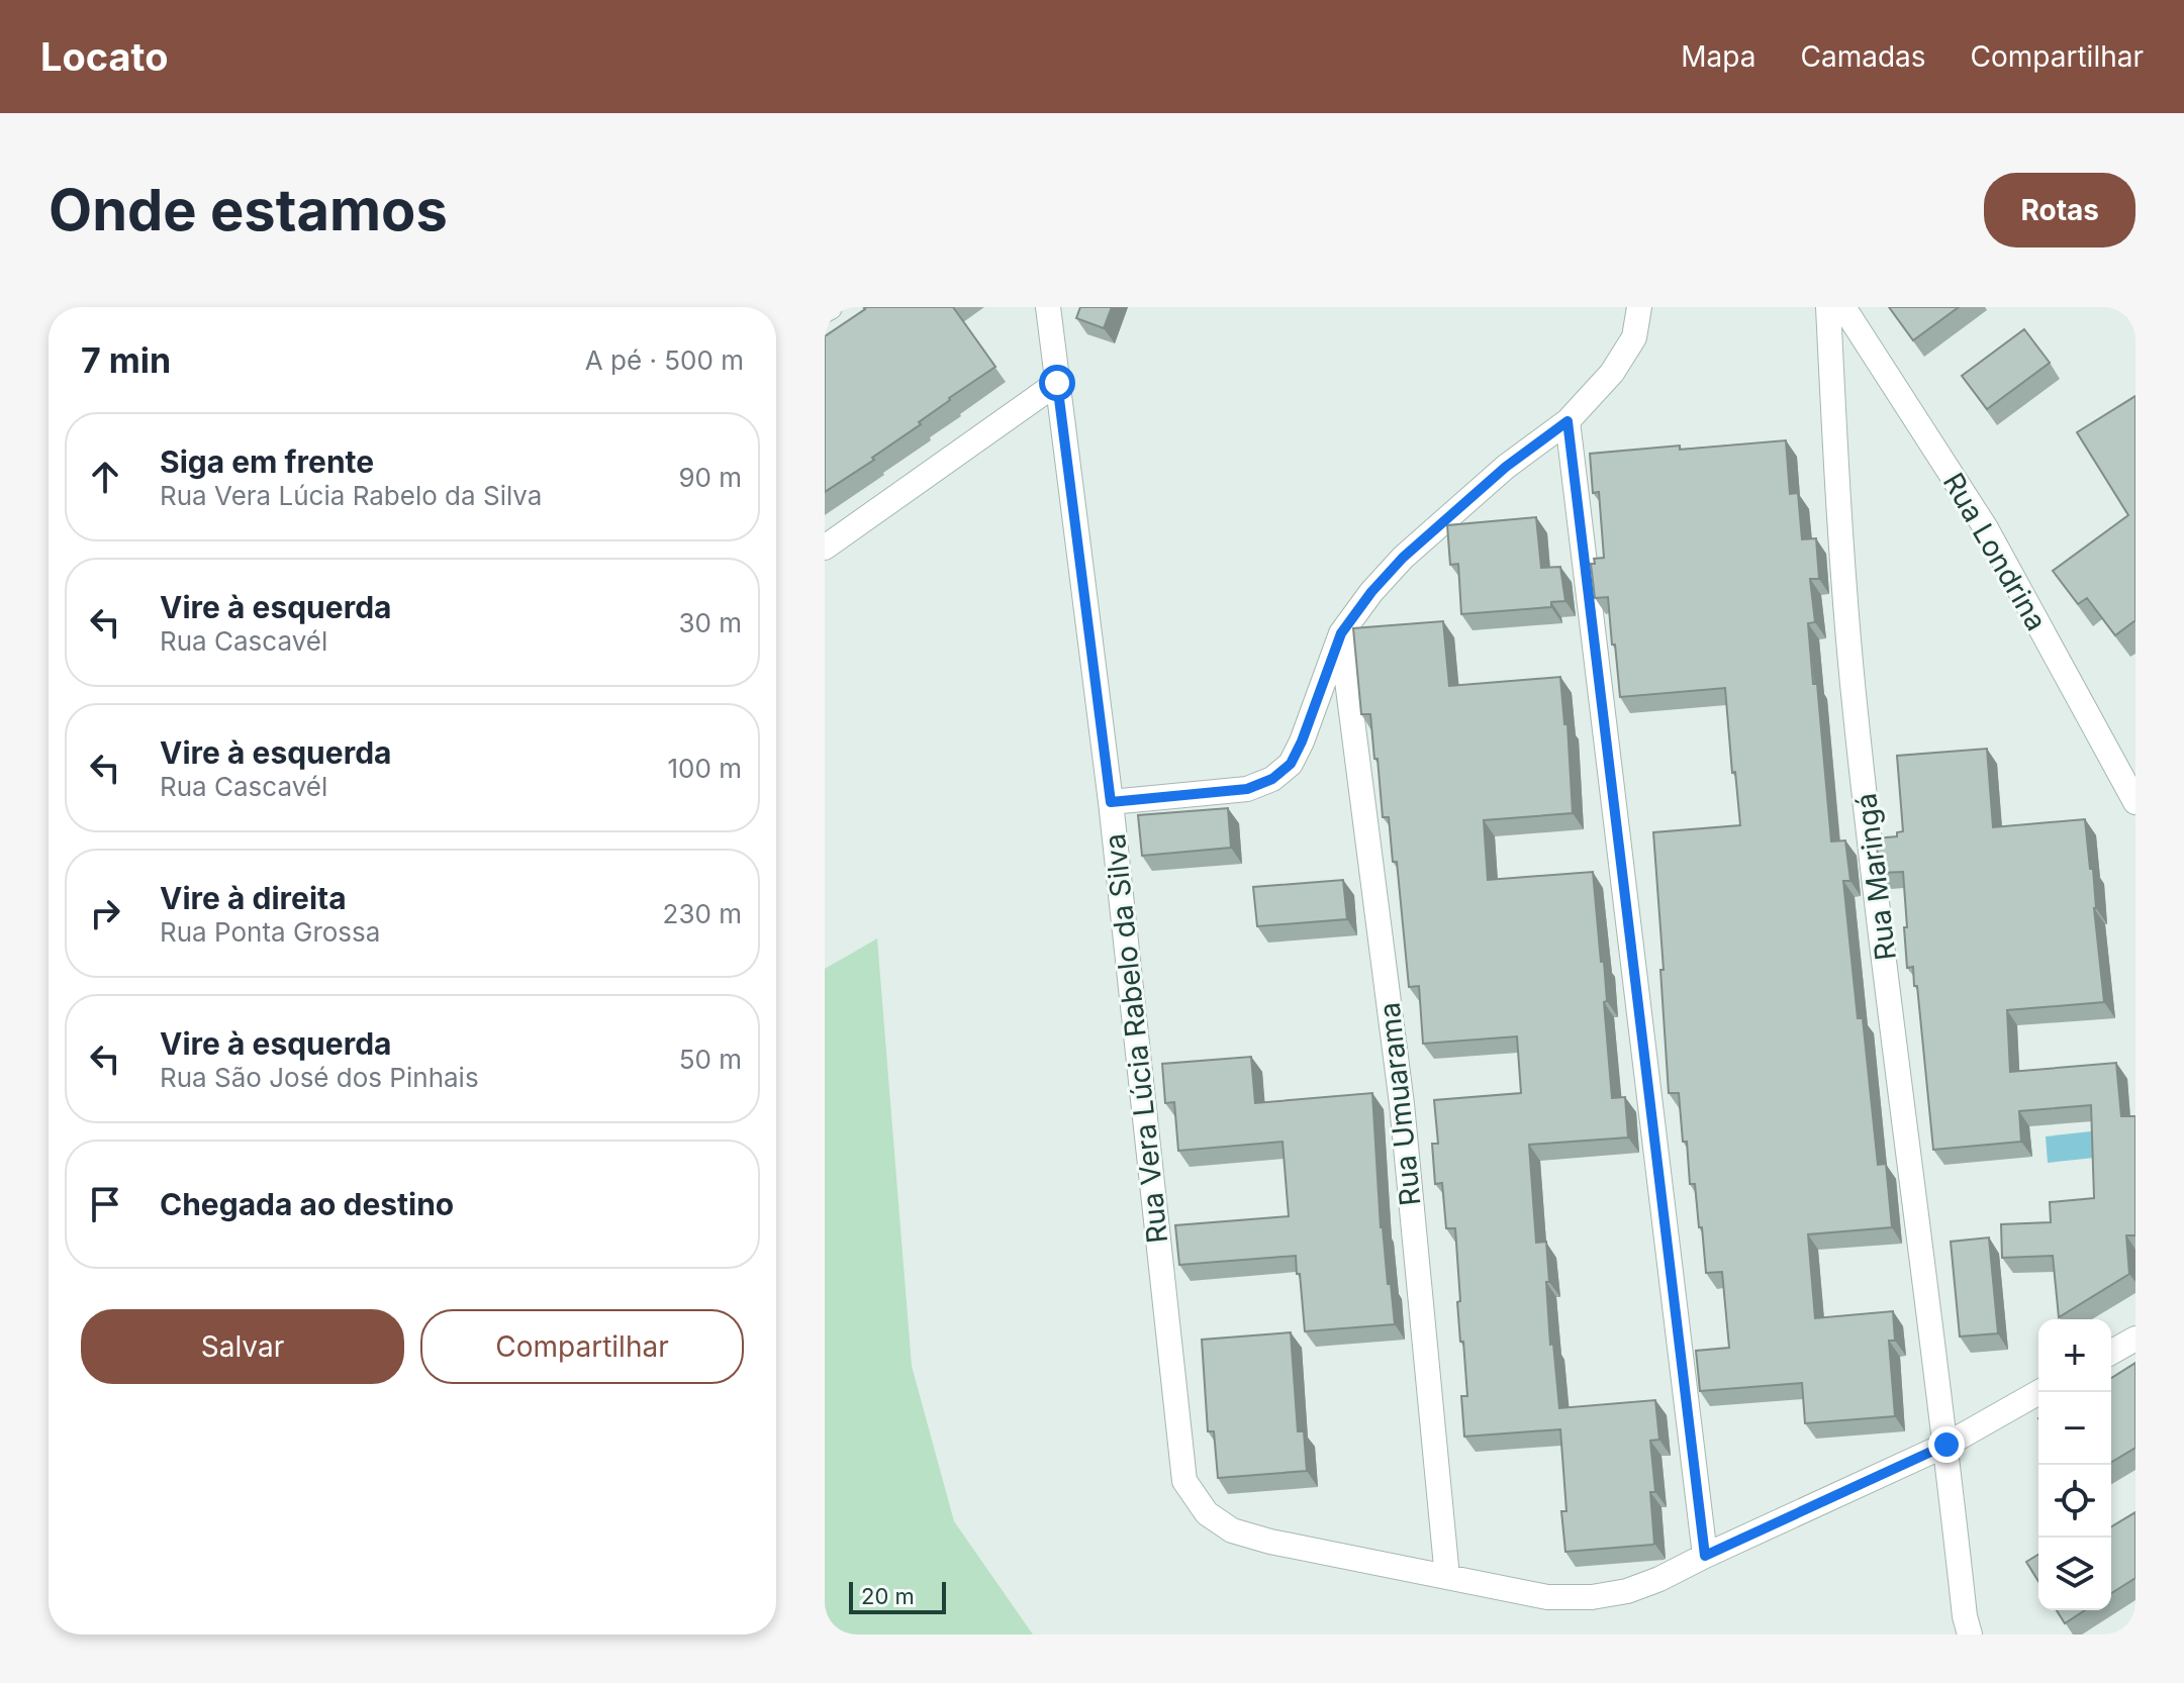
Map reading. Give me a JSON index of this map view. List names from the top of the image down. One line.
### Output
{"streets":{"street":["Rua Londrina","Rua Maringá","Rua Vera Lúcia Rabelo da Silva","Rua Umuarama"]},"crossings":[["Rua Vera Lúcia Rabelo da Silva","Rua Umuarama"]],"scale_bar":"20 m","page":{"header":"Locato","nav":["Mapa","Camadas","Compartilhar"],"buttons":["Rotas",["Salvar","Compartilhar"]],"title":"Onde estamos","heading":["7 min","A pé · 500 m"],"list":[["Siga em frente","Rua Vera Lúcia Rabelo da Silva","90 m"],["Vire à esquerda","Rua Cascavél","30 m"],["Vire à esquerda","Rua Cascavél","100 m"],["Vire à direita","Rua Ponta Grossa","230 m"],["Vire à esquerda","Rua São José dos Pinhais","50 m"],"Chegada ao destino"],"map_buttons":["+","−"],"scale":"20 m"}}
